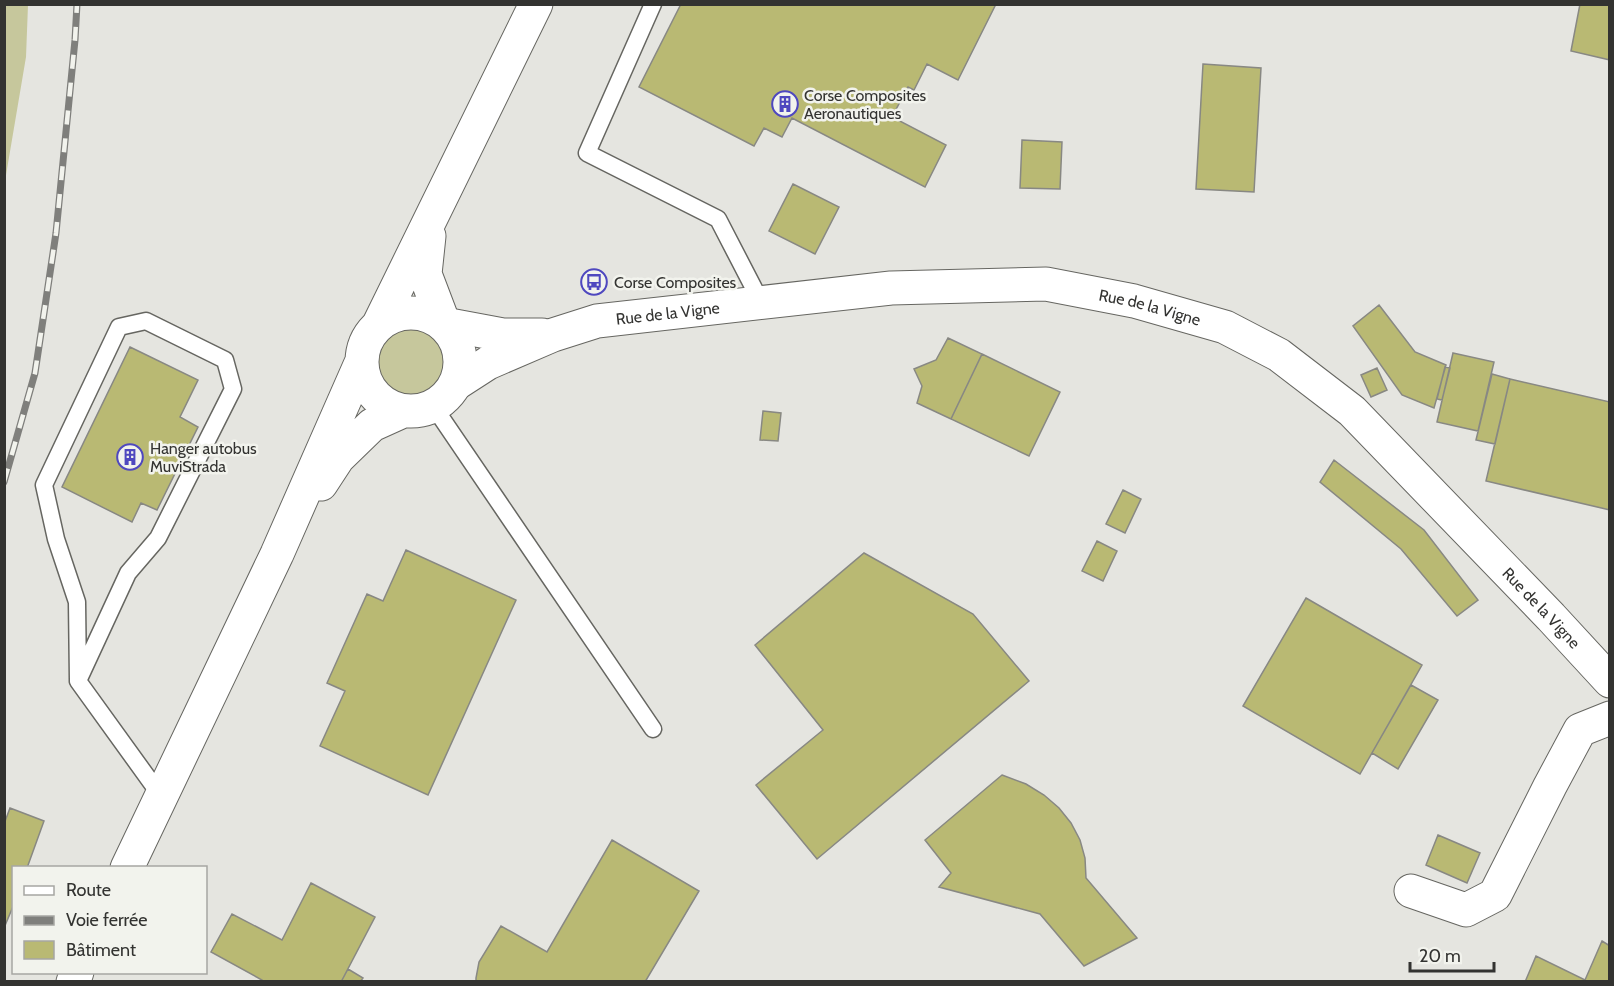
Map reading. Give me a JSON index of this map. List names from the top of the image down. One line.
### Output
{"streets":{"street":["Rue de la Vigne"]},"places":{"building":["Corse Composites Aeronautiques","Hanger autobus MuviStrada"],"bus stop":["Corse Composites"]},"legend":["Route","Voie ferrée","Bâtiment"],"scale_bar":"20 m"}
